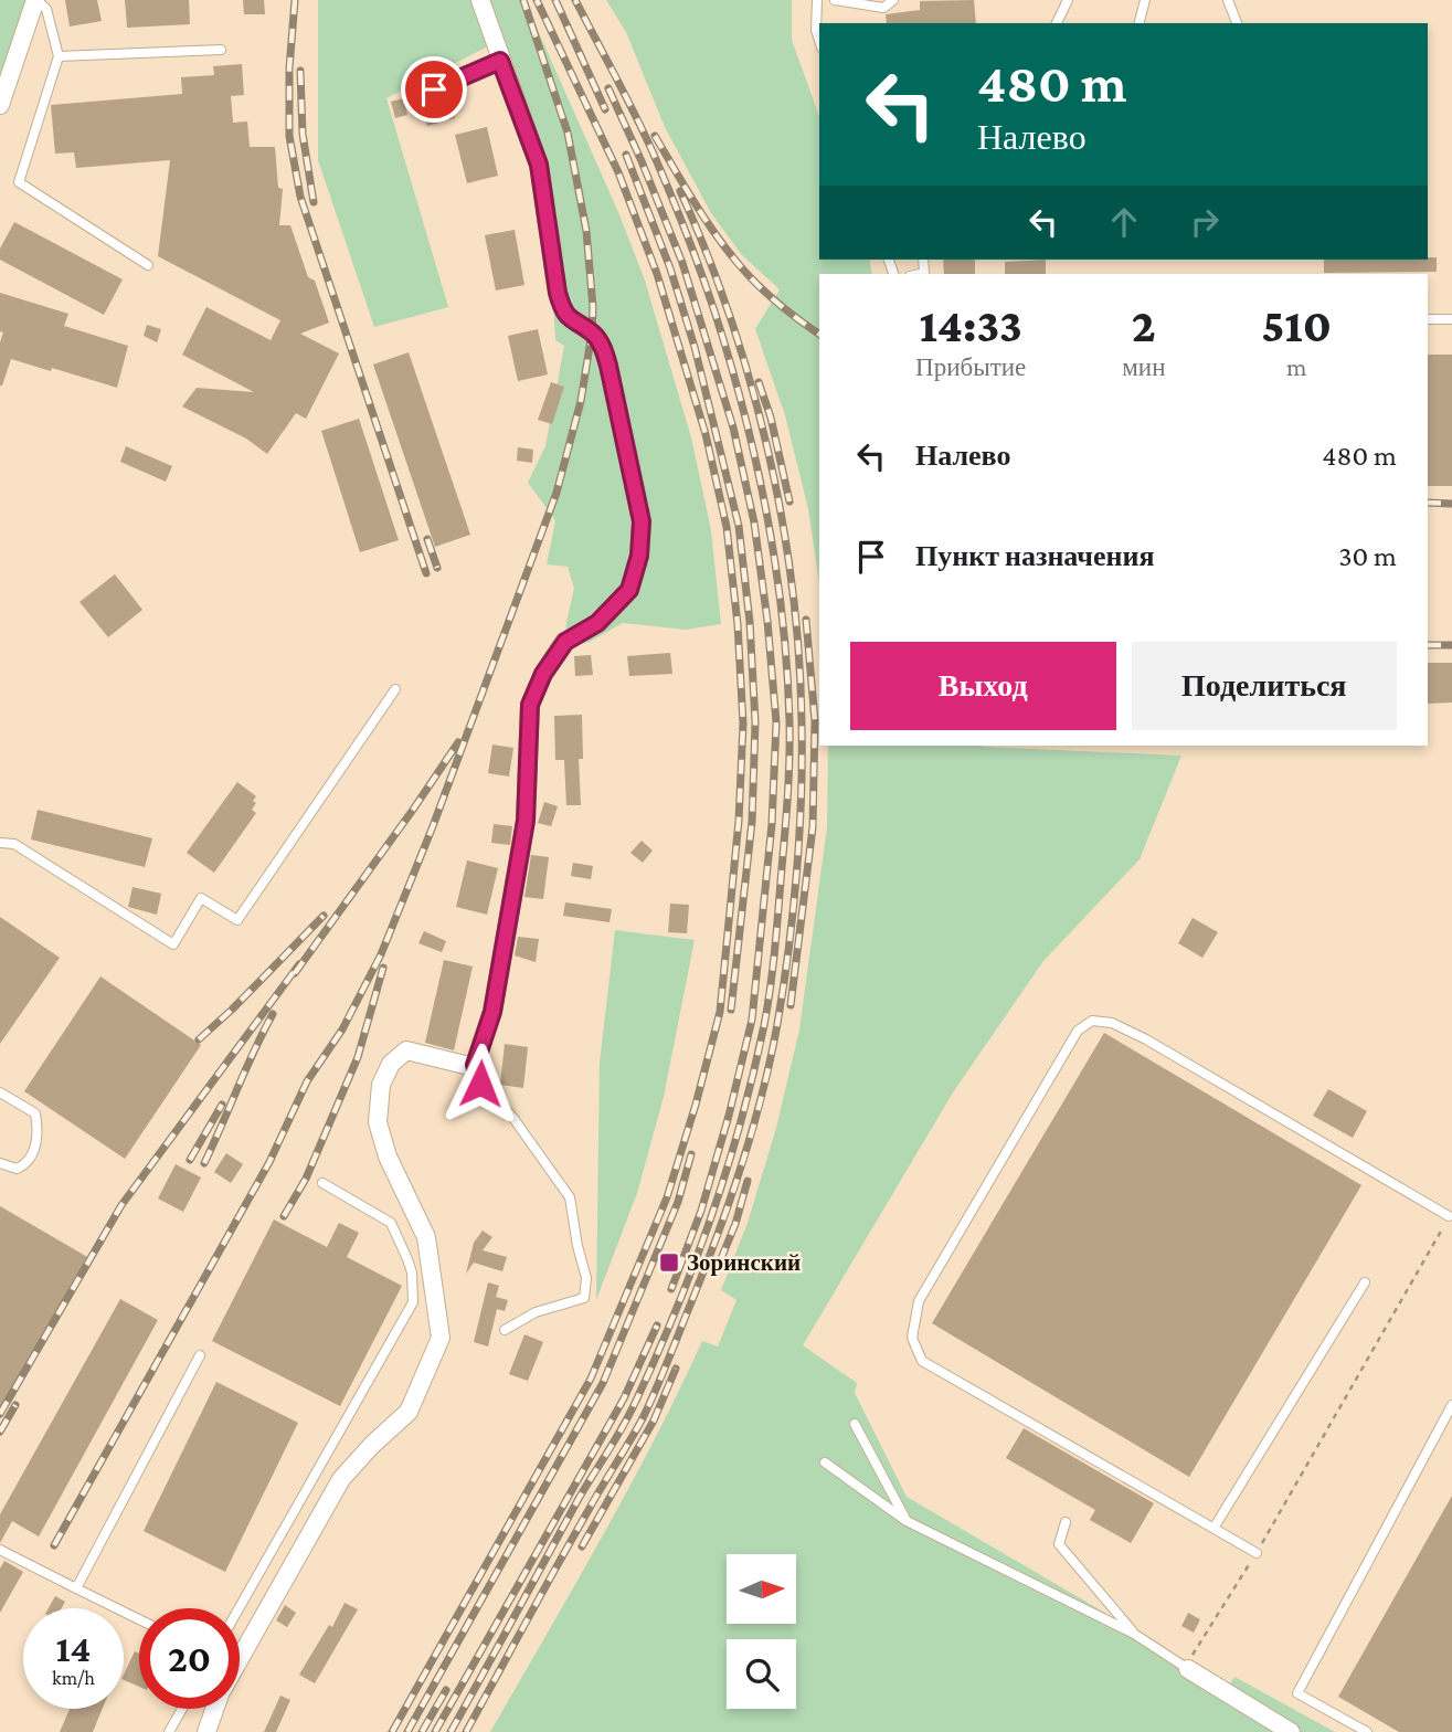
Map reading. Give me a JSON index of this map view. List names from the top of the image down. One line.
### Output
{"places":{"transit":["Зоринский"]},"north":"right","page":{"turn":["480 m","Налево"],"eta":["14:33","Прибытие","2","мин","510","m"],"list":[{"name":"Налево","value":"480 m"},{"name":"Пункт назначения","value":"30 m"}],"buttons":["Выход","Поделиться"],"speed":"14 km/h","limit":"20"}}
